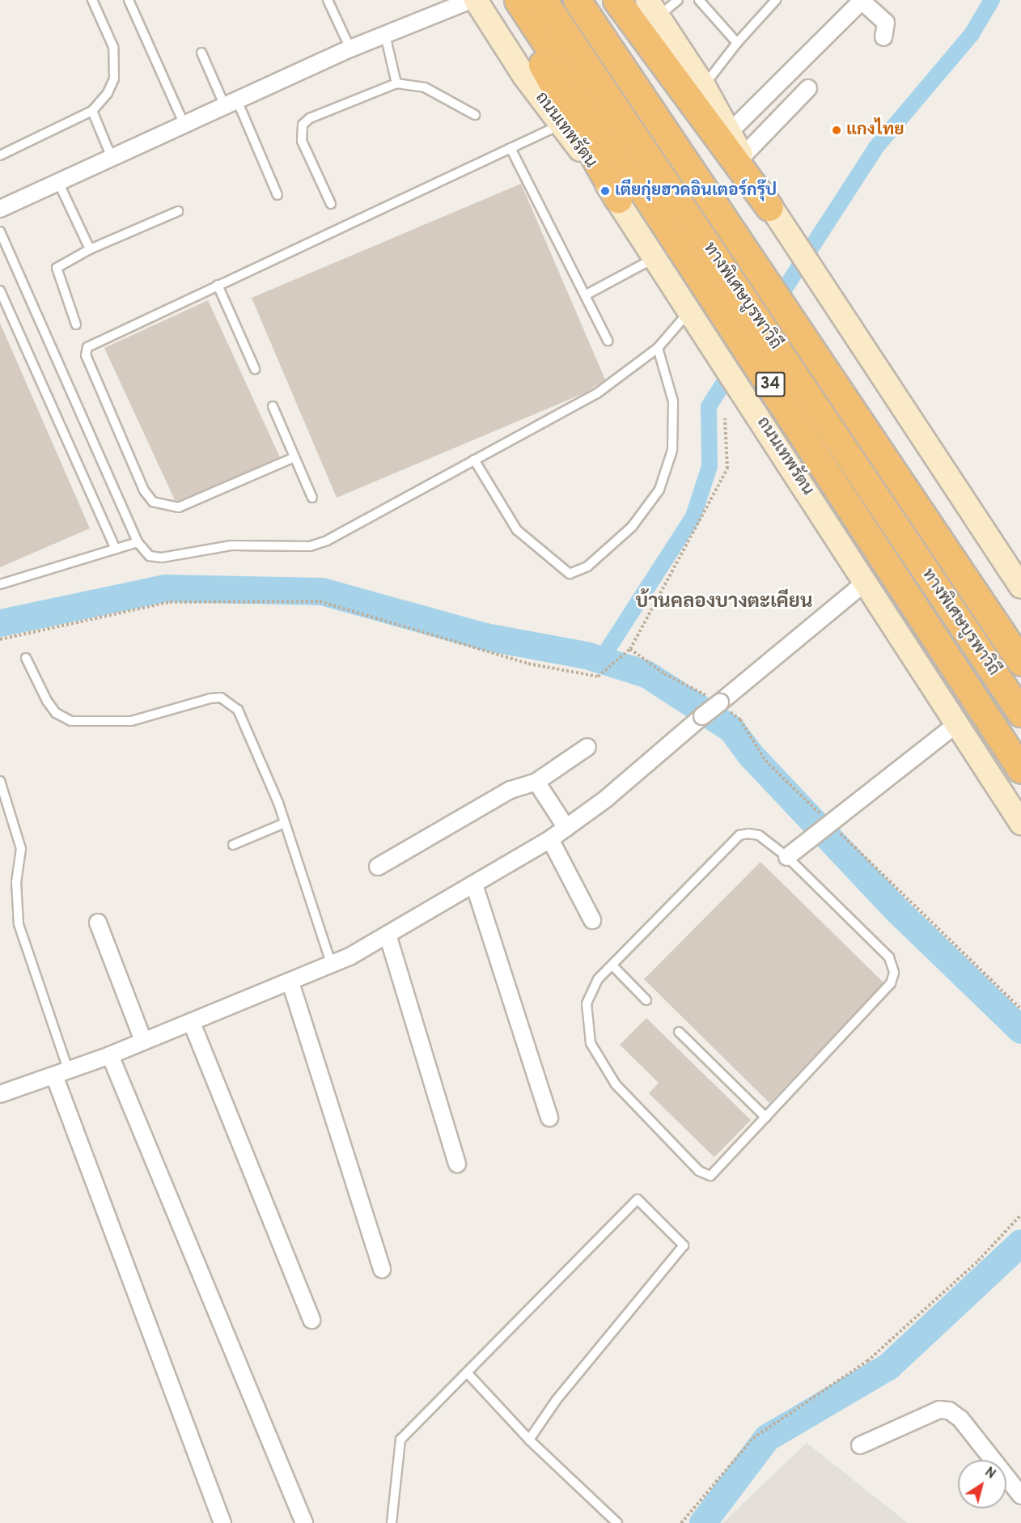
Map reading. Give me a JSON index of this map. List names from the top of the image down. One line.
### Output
{"streets":{"highway":["ถนนเทพรัตน","ทางพิเศษบูรพาวิถี","34"]},"districts":["บ้านคลองบางตะเคียน"],"places":["แกงไทย","เตียกุ่ยฮวดอินเตอร์กรุ๊ป"],"north":"top right"}
